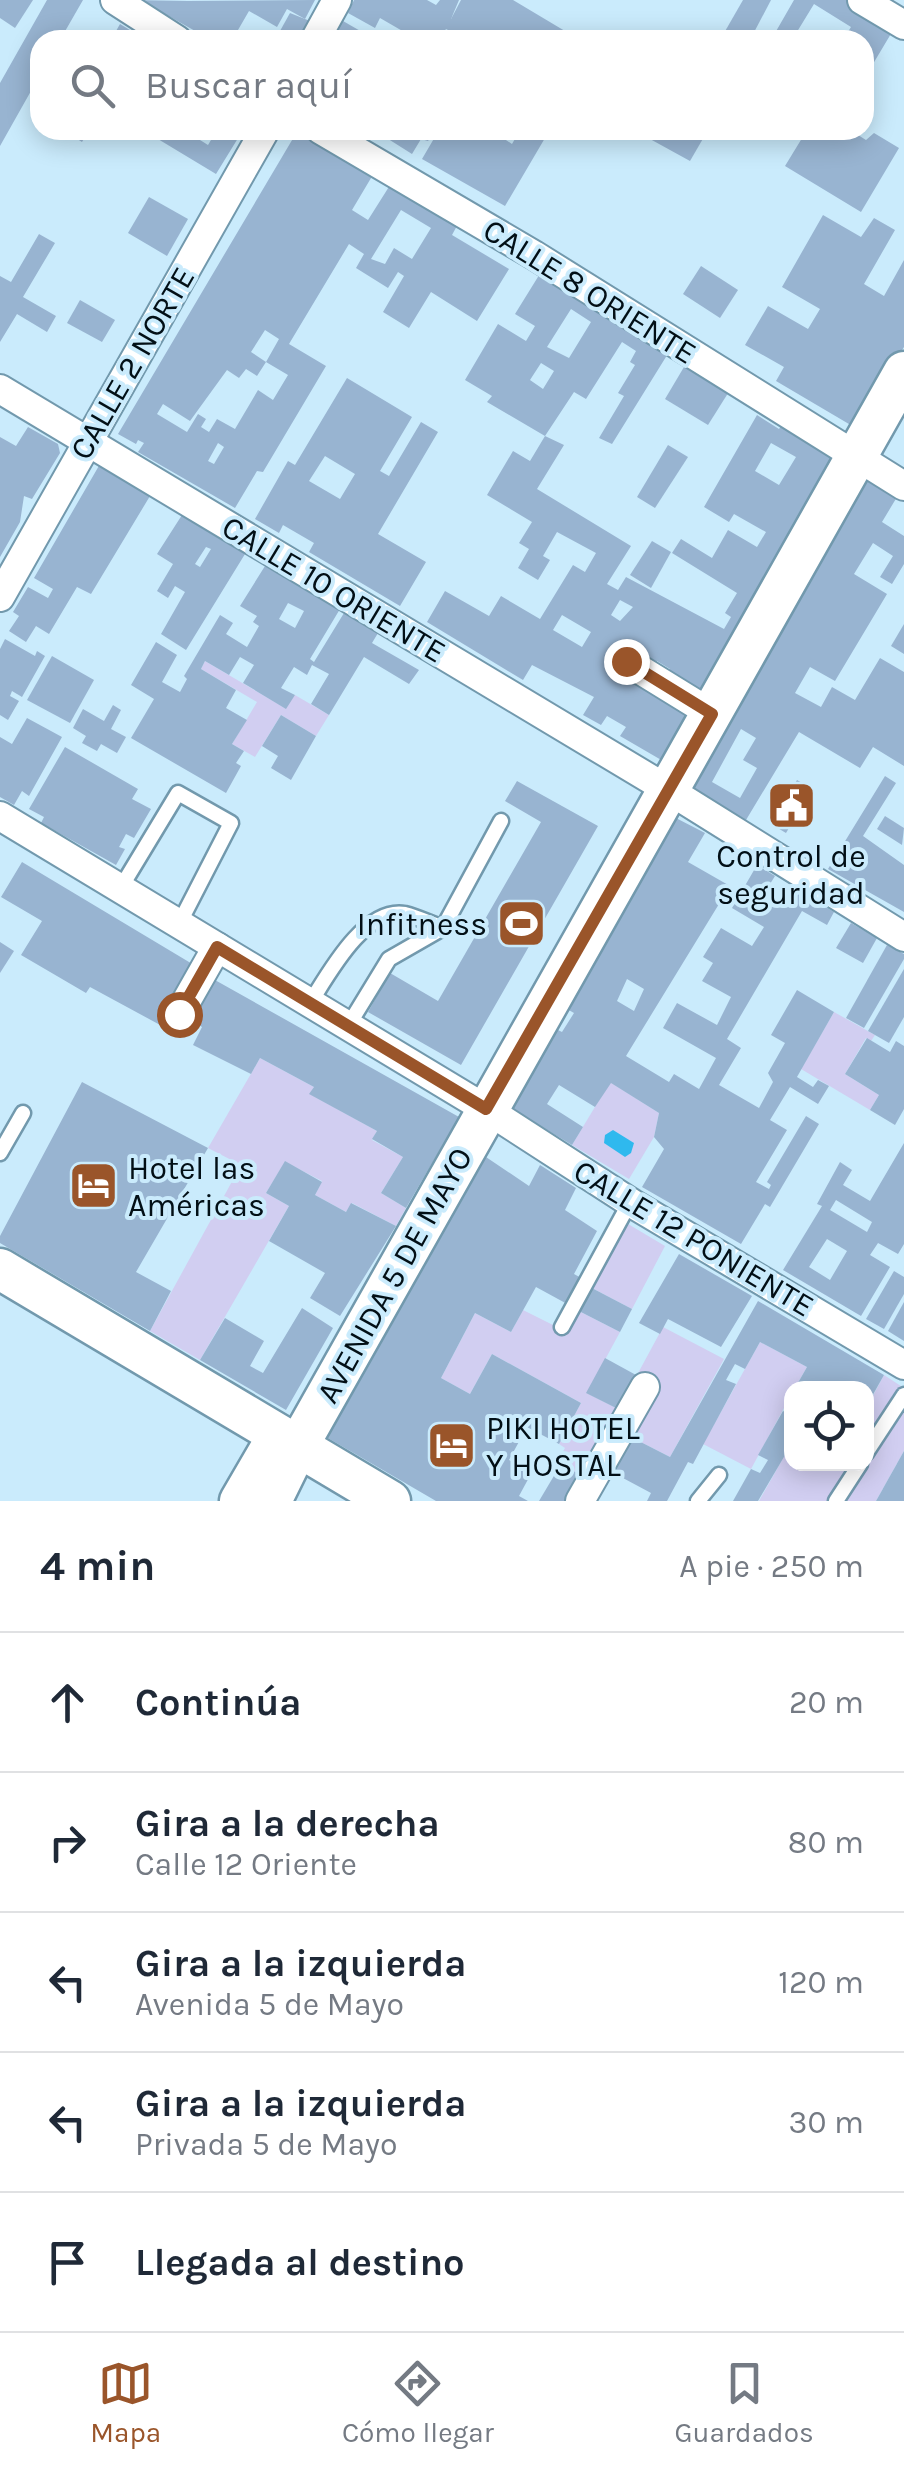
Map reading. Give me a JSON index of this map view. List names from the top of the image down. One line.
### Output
{"streets":{"main road":["AVENIDA 5 DE MAYO"],"street":["CALLE 8 ORIENTE","CALLE 2 NORTE","CALLE 10 ORIENTE","CALLE 12 PONIENTE"]},"crossings":[["CALLE 8 ORIENTE","AVENIDA 5 DE MAYO"],["CALLE 2 NORTE","CALLE 10 ORIENTE"],["CALLE 10 ORIENTE","AVENIDA 5 DE MAYO"],["CALLE 12 PONIENTE","AVENIDA 5 DE MAYO"]],"places":{"public building":["Control de seguridad"],"sports":["Infitness"],"hotel":["Hotel las Américas","PIKI HOTEL Y HOSTAL"]},"page":{"search":"Buscar aquí","heading":["4 min","A pie · 250 m"],"list":[["Continúa","20 m"],["Gira a la derecha","Calle 12 Oriente","80 m"],["Gira a la izquierda","Avenida 5 de Mayo","120 m"],["Gira a la izquierda","Privada 5 de Mayo","30 m"],"Llegada al destino"],"nav":["Mapa","Cómo llegar","Guardados"]}}
